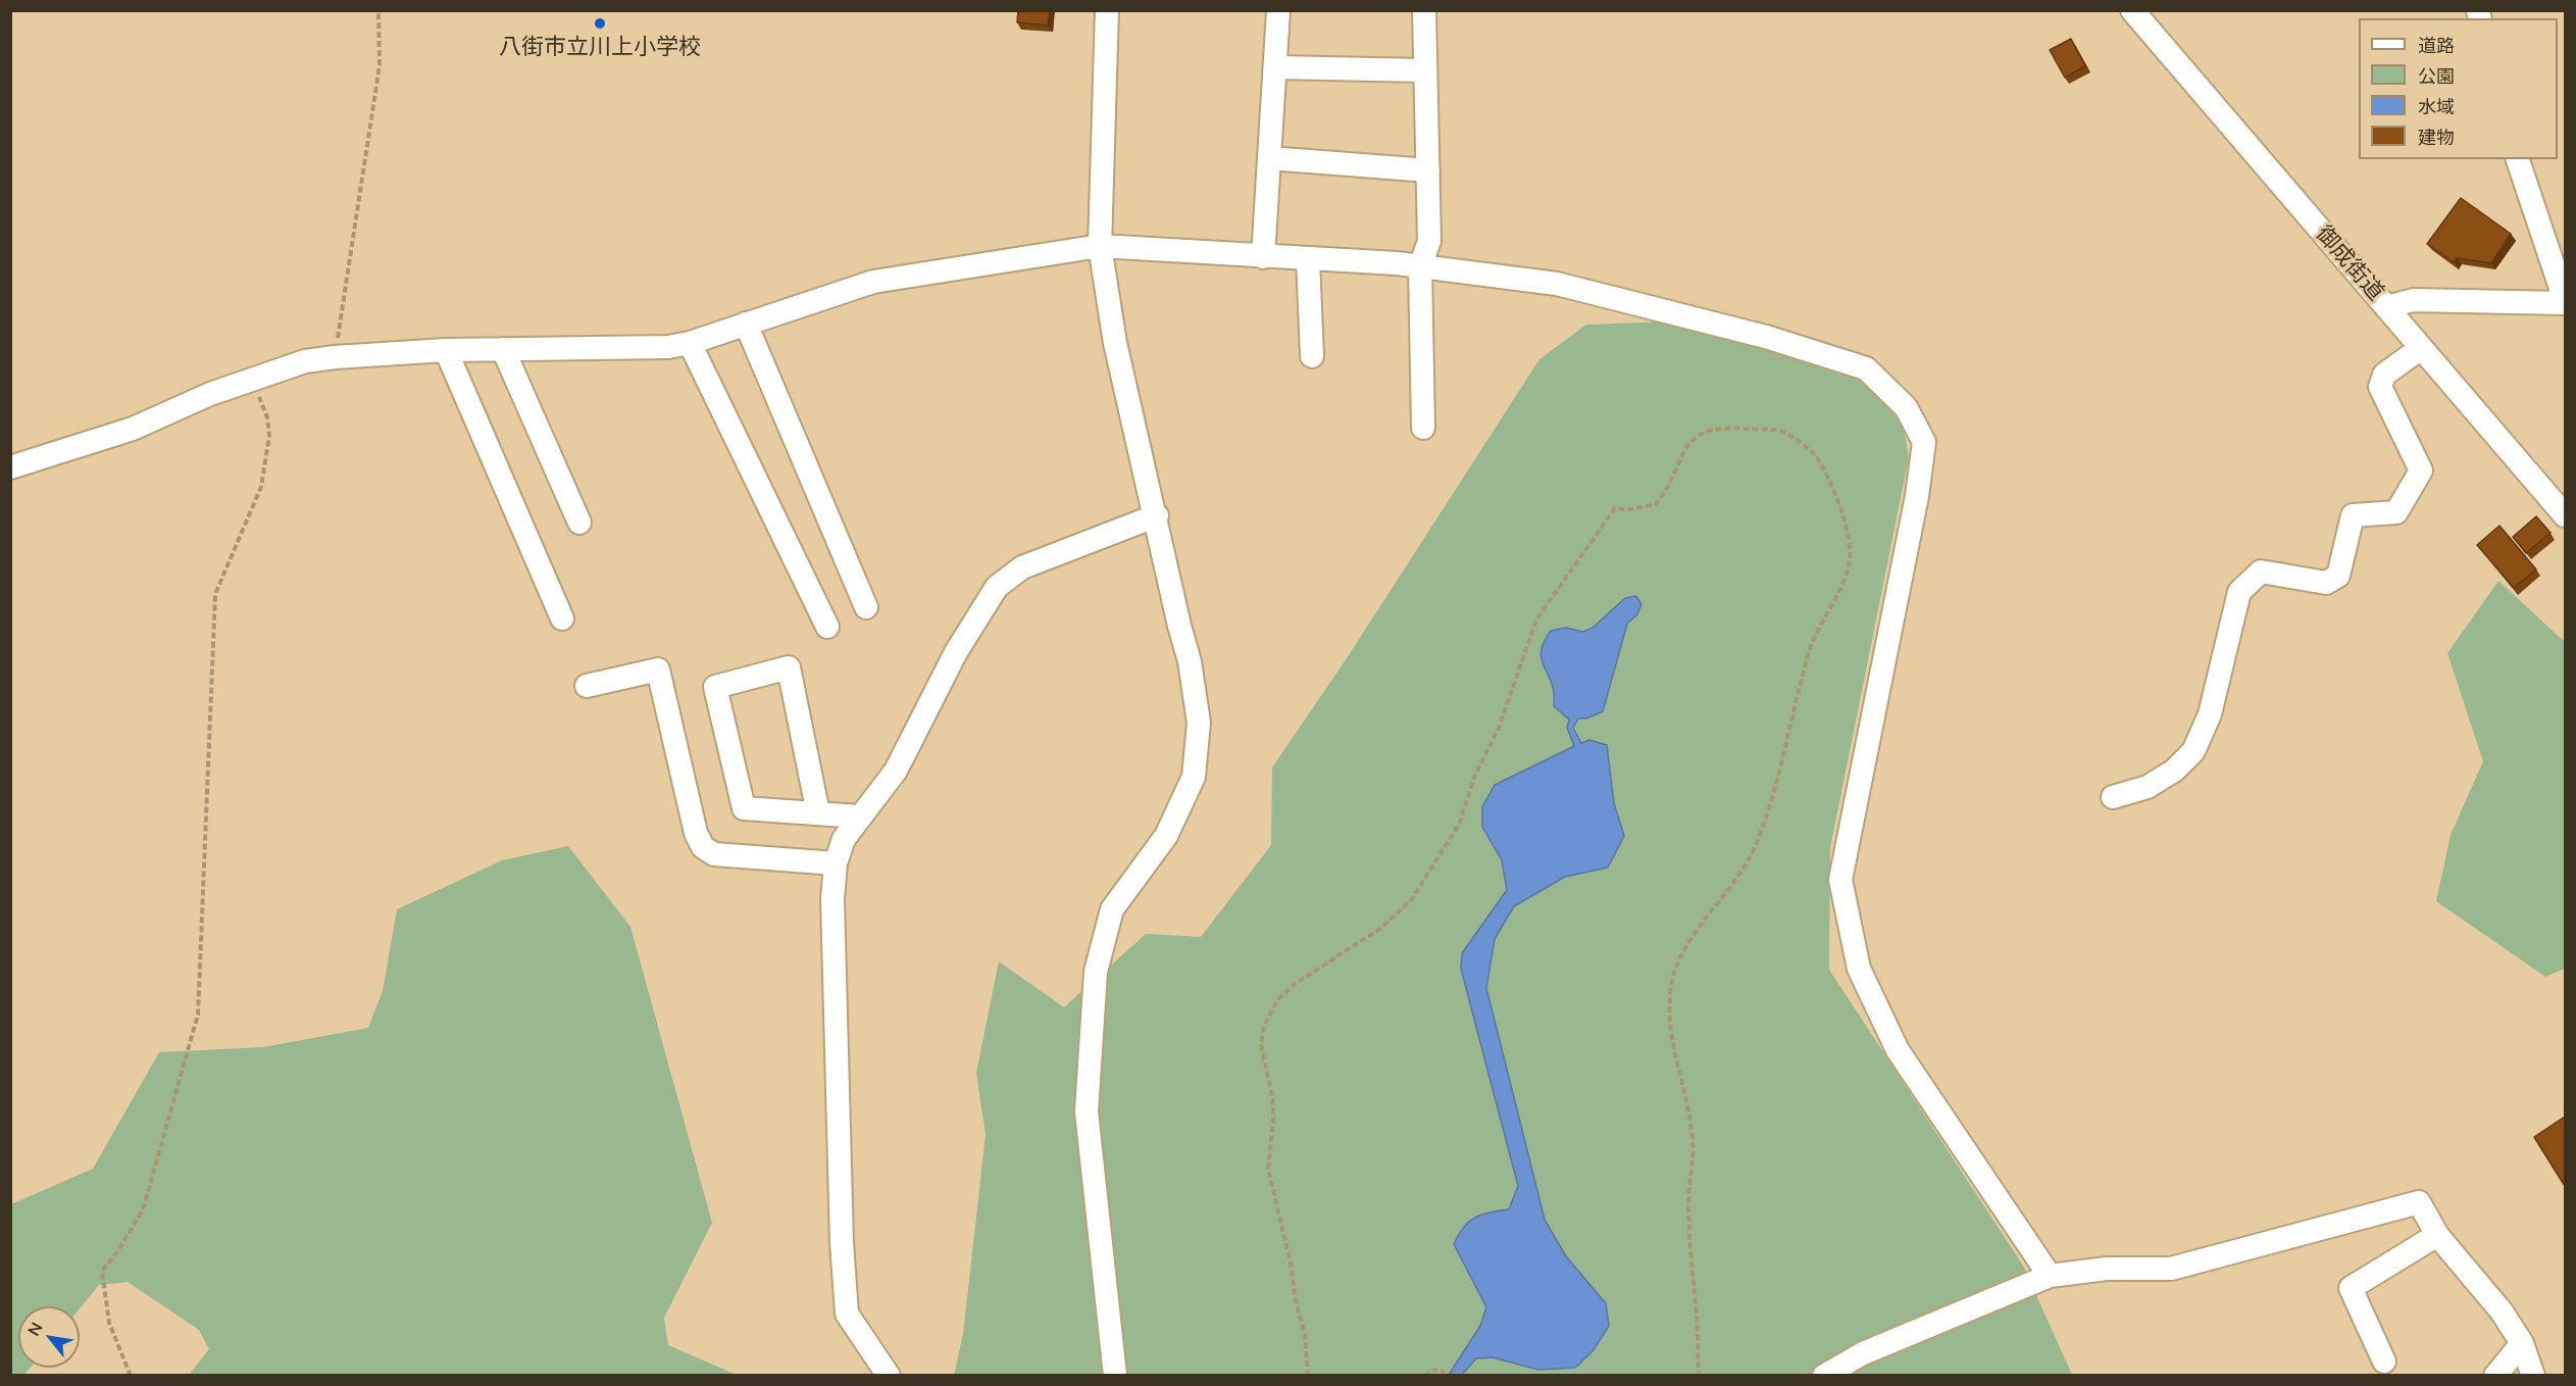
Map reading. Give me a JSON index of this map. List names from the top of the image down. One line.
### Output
{"streets":{"street":["御成街道"]},"places":["八街市立川上小学校"],"legend":["道路","公園","水域","建物"],"north":"top left"}
